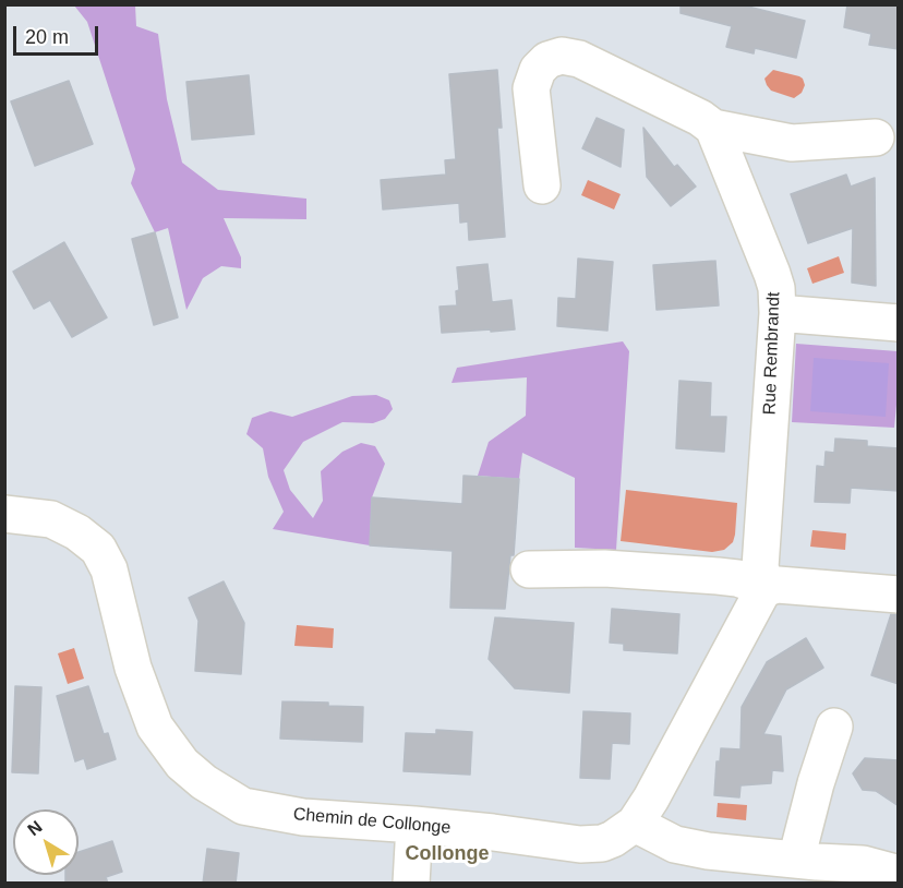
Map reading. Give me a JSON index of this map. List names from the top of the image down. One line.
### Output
{"streets":{"street":["Rue Rembrandt","Chemin de Collonge"]},"crossings":[["Rue Rembrandt","Chemin de Collonge"]],"districts":["Collonge"],"scale_bar":"20 m","north":"top left"}
